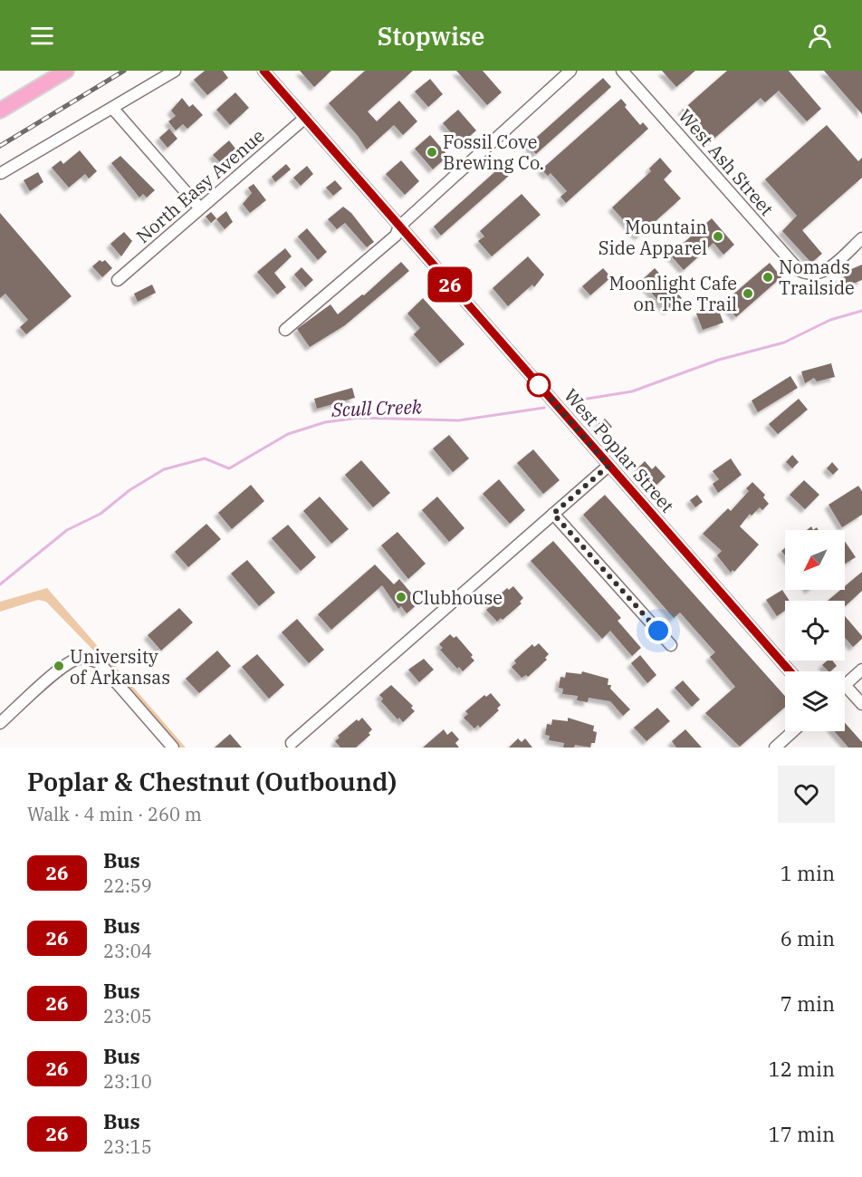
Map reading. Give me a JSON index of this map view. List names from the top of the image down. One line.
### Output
{"streets":{"street":["West Ash Street","North Easy Avenue","West Poplar Street"]},"crossings":[["North Easy Avenue","West Poplar Street"]],"water":["Scull Creek"],"places":["Fossil Cove Brewing Co.","Mountain Side Apparel","Nomads Trailside","Moonlight Cafe on The Trail","Clubhouse","University of Arkansas"],"lines":["bus line 26"],"north":"bottom left","page":{"header":"Stopwise","on_map":"26","heading":["Poplar & Chestnut (Outbound)","Walk · 4 min · 260 m"],"list":[{"mark":"26","name":"Bus","note":"22:59","value":"1 min"},{"mark":"26","name":"Bus","note":"23:04","value":"6 min"},{"mark":"26","name":"Bus","note":"23:05","value":"7 min"},{"mark":"26","name":"Bus","note":"23:10","value":"12 min"},{"mark":"26","name":"Bus","note":"23:15","value":"17 min"}]}}
